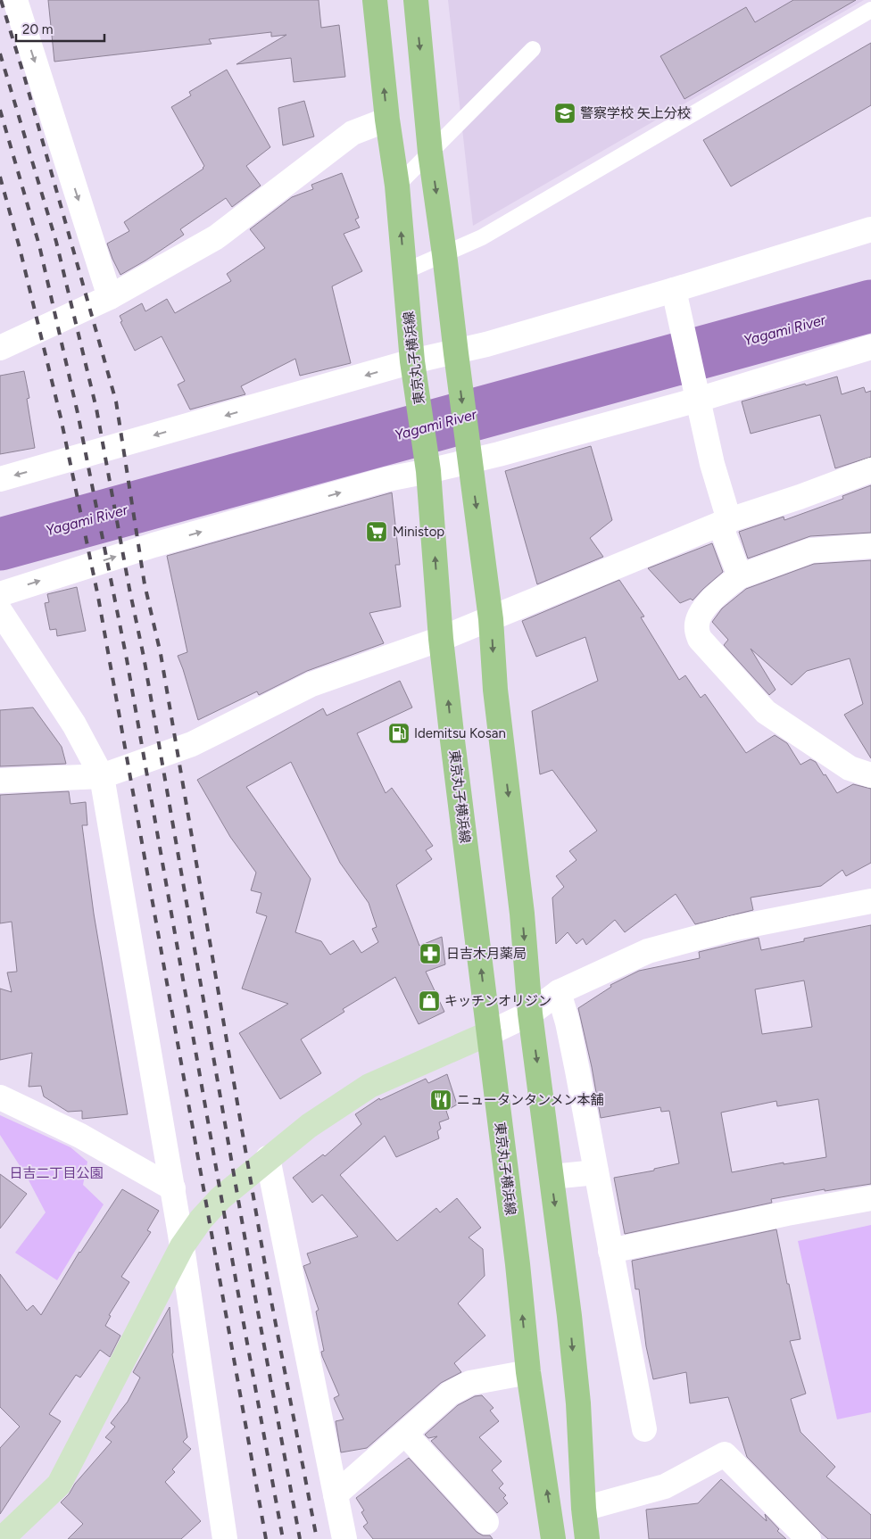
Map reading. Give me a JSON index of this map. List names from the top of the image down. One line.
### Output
{"streets":{"main road":["東京丸子横浜線"]},"water":["Yagami River"],"parks":["日吉二丁目公園"],"places":{"school or university":["警察学校 矢上分校"],"supermarket":["Ministop"],"fuel station":["Idemitsu Kosan"],"pharmacy":["日吉木月薬局"],"shop":["キッチンオリジン"],"restaurant":["ニュータンタンメン本舗"]},"scale_bar":"20 m"}
